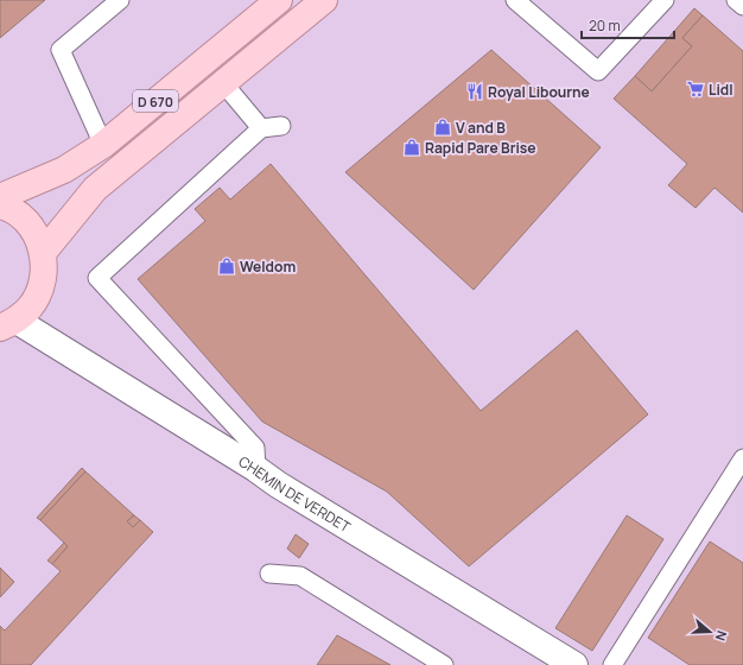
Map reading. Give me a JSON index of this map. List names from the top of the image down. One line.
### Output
{"streets":{"main road":["D 670"],"street":["CHEMIN DE VERDET"]},"places":{"supermarket":["Lidl"],"restaurant":["Royal Libourne"],"shop":["V and B","Rapid Pare Brise","Weldom"]},"scale_bar":"20 m","north":"right"}
